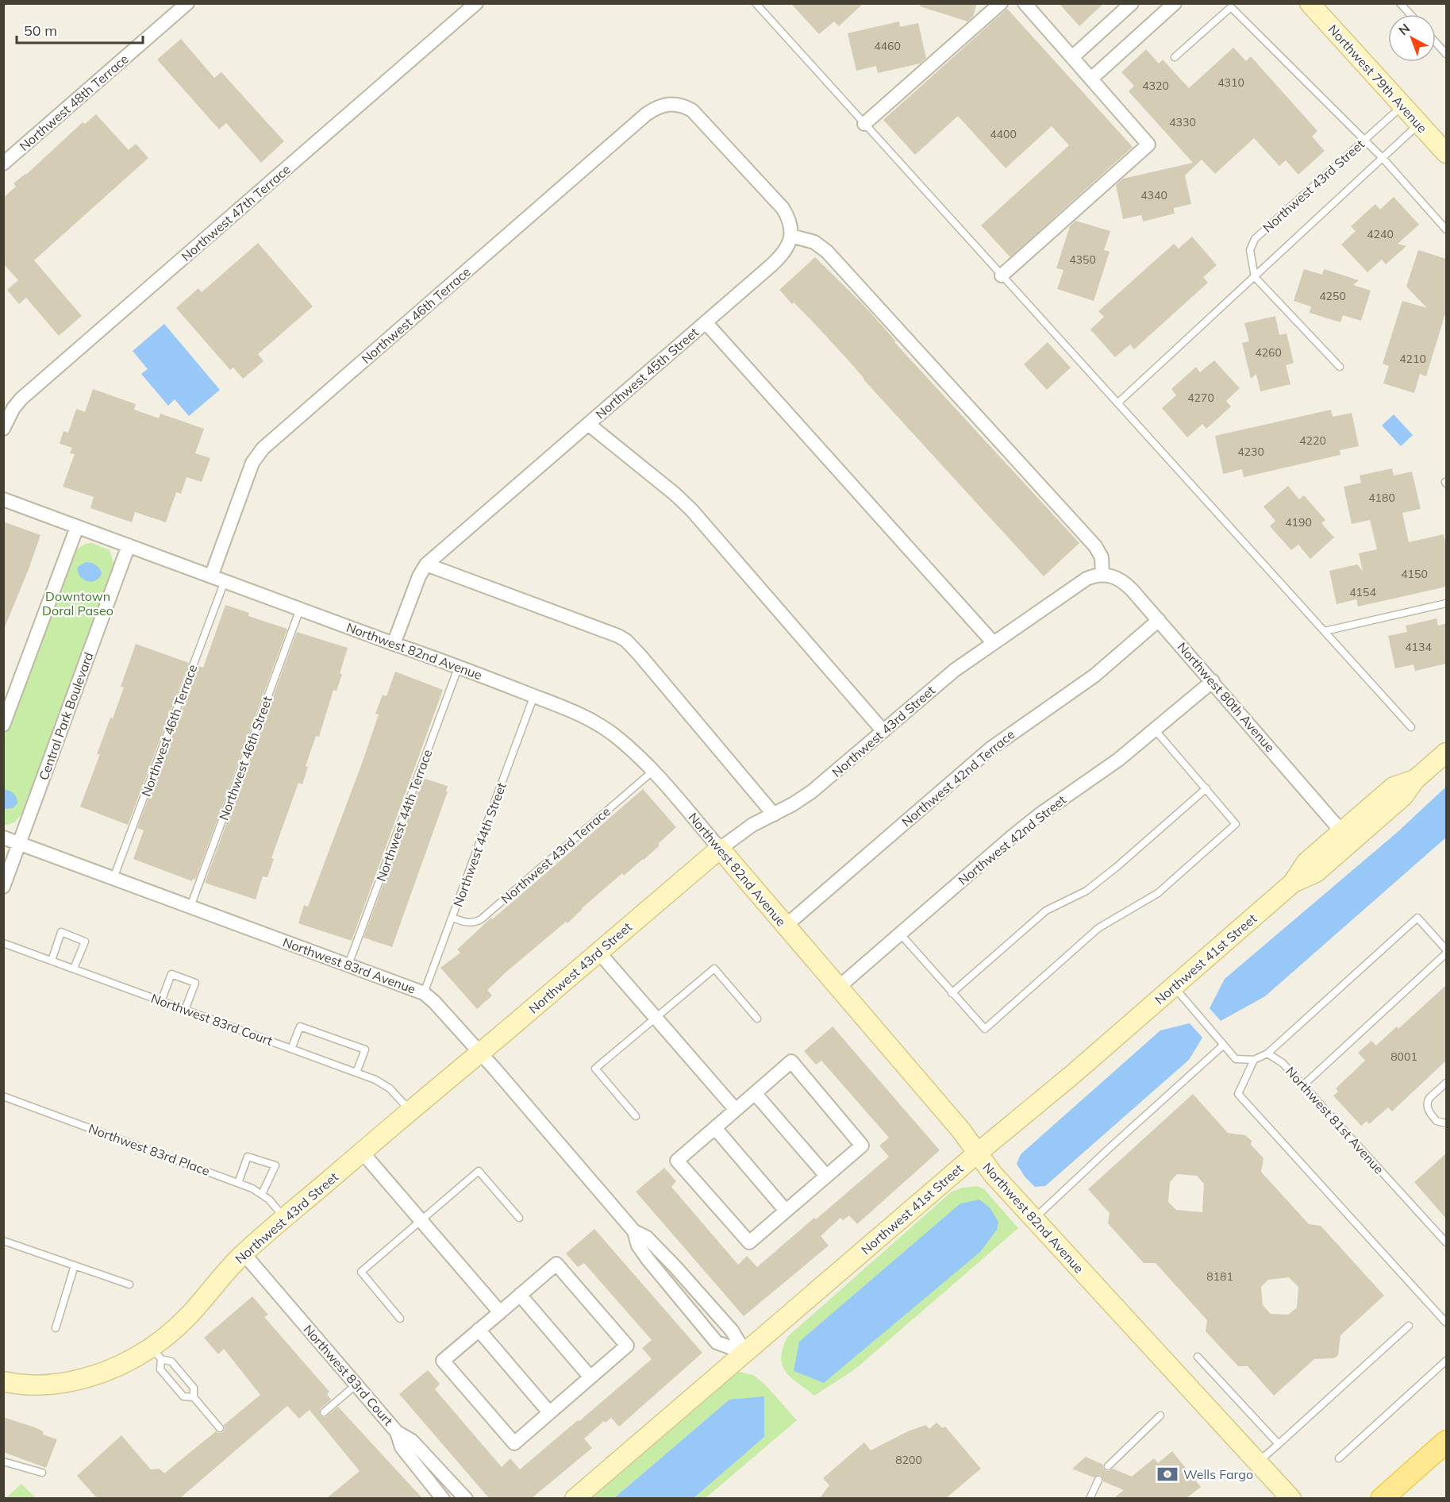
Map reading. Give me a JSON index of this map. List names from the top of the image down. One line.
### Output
{"streets":{"street":["Northwest 79th Avenue","Northwest 48th Terrace","Northwest 43rd Street","Northwest 47th Terrace","Northwest 46th Terrace","Northwest 45th Street","Northwest 82nd Avenue","Northwest 80th Avenue","Central Park Boulevard","Northwest 42nd Terrace","Northwest 42nd Street","Northwest 41st Street","Northwest 83rd Avenue","Northwest 83rd Court"],"lane":["Northwest 46th Street","Northwest 44th Terrace","Northwest 44th Street","Northwest 43rd Terrace","Northwest 81st Avenue","Northwest 83rd Place"]},"crossings":[["Northwest 79th Avenue","Northwest 43rd Street"],["Northwest 43rd Street","Northwest 82nd Avenue"],["Northwest 43rd Street","Northwest 80th Avenue"],["Northwest 43rd Street","Northwest 83rd Avenue"],["Northwest 43rd Street","Northwest 83rd Court"],["Northwest 43rd Street","Northwest 83rd Place"],["Northwest 46th Terrace","Northwest 45th Street"],["Northwest 46th Terrace","Northwest 82nd Avenue"],["Northwest 46th Terrace","Northwest 83rd Avenue"],["Northwest 45th Street","Northwest 82nd Avenue"],["Northwest 82nd Avenue","Central Park Boulevard"],["Northwest 82nd Avenue","Northwest 46th Street"],["Northwest 82nd Avenue","Northwest 42nd Terrace"],["Northwest 82nd Avenue","Northwest 44th Terrace"],["Northwest 82nd Avenue","Northwest 42nd Street"],["Northwest 82nd Avenue","Northwest 44th Street"],["Northwest 82nd Avenue","Northwest 43rd Terrace"],["Northwest 82nd Avenue","Northwest 41st Street"],["Northwest 80th Avenue","Northwest 42nd Terrace"],["Northwest 80th Avenue","Northwest 42nd Street"],["Northwest 80th Avenue","Northwest 41st Street"],["Central Park Boulevard","Northwest 83rd Avenue"],["Northwest 46th Street","Northwest 83rd Avenue"],["Northwest 44th Terrace","Northwest 83rd Avenue"],["Northwest 44th Street","Northwest 43rd Terrace"],["Northwest 44th Street","Northwest 83rd Avenue"],["Northwest 41st Street","Northwest 83rd Avenue"]],"parks":["Downtown Doral Paseo"],"places":{"bank":["Wells Fargo"]},"house_numbers":["4460","4310","4320","4330","4400","4340","4240","4350","4250","4260","4210","4270","4220","4230","4180","4190","4150","4154","4134","8001","8181","8200"],"scale_bar":"50 m","north":"top left"}
